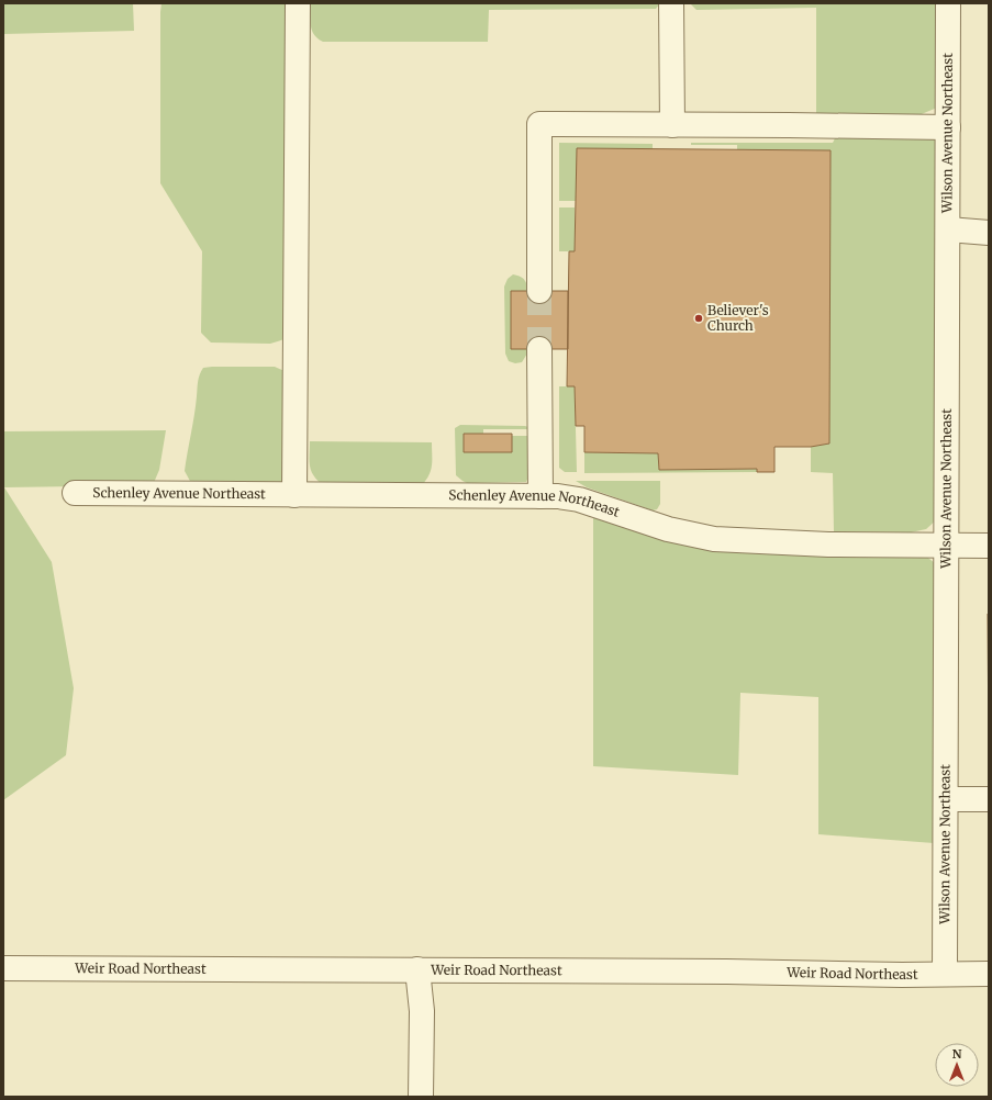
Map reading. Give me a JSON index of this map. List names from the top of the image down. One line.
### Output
{"streets":{"street":["Wilson Avenue Northeast","Schenley Avenue Northeast","Weir Road Northeast"]},"crossings":[["Wilson Avenue Northeast","Schenley Avenue Northeast"],["Wilson Avenue Northeast","Weir Road Northeast"]],"places":["Believer's Church"],"north":"top"}
